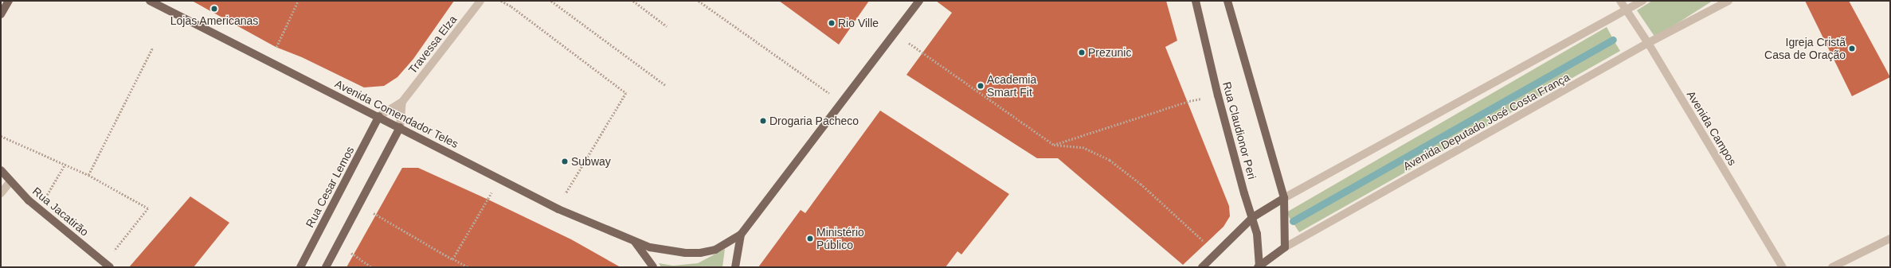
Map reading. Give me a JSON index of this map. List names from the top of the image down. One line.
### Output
{"streets":{"main road":["Avenida Comendador Teles","Avenida Deputado José Costa França","Rua Claudionor Peri","Rua Cesar Lemos","Rua Jacatirão"],"street":["Travessa Elza","Avenida Campos"]},"crossings":[["Travessa Elza","Avenida Comendador Teles"],["Travessa Elza","Rua Cesar Lemos"],["Avenida Comendador Teles","Rua Cesar Lemos"],["Avenida Deputado José Costa França","Avenida Campos"],["Avenida Deputado José Costa França","Rua Claudionor Peri"]],"places":["Lojas Americanas","Rio Ville","Igreja Cristã Casa de Oração","Prezunic","Academia Smart Fit","Drogaria Pacheco","Subway","Ministério Público"]}
